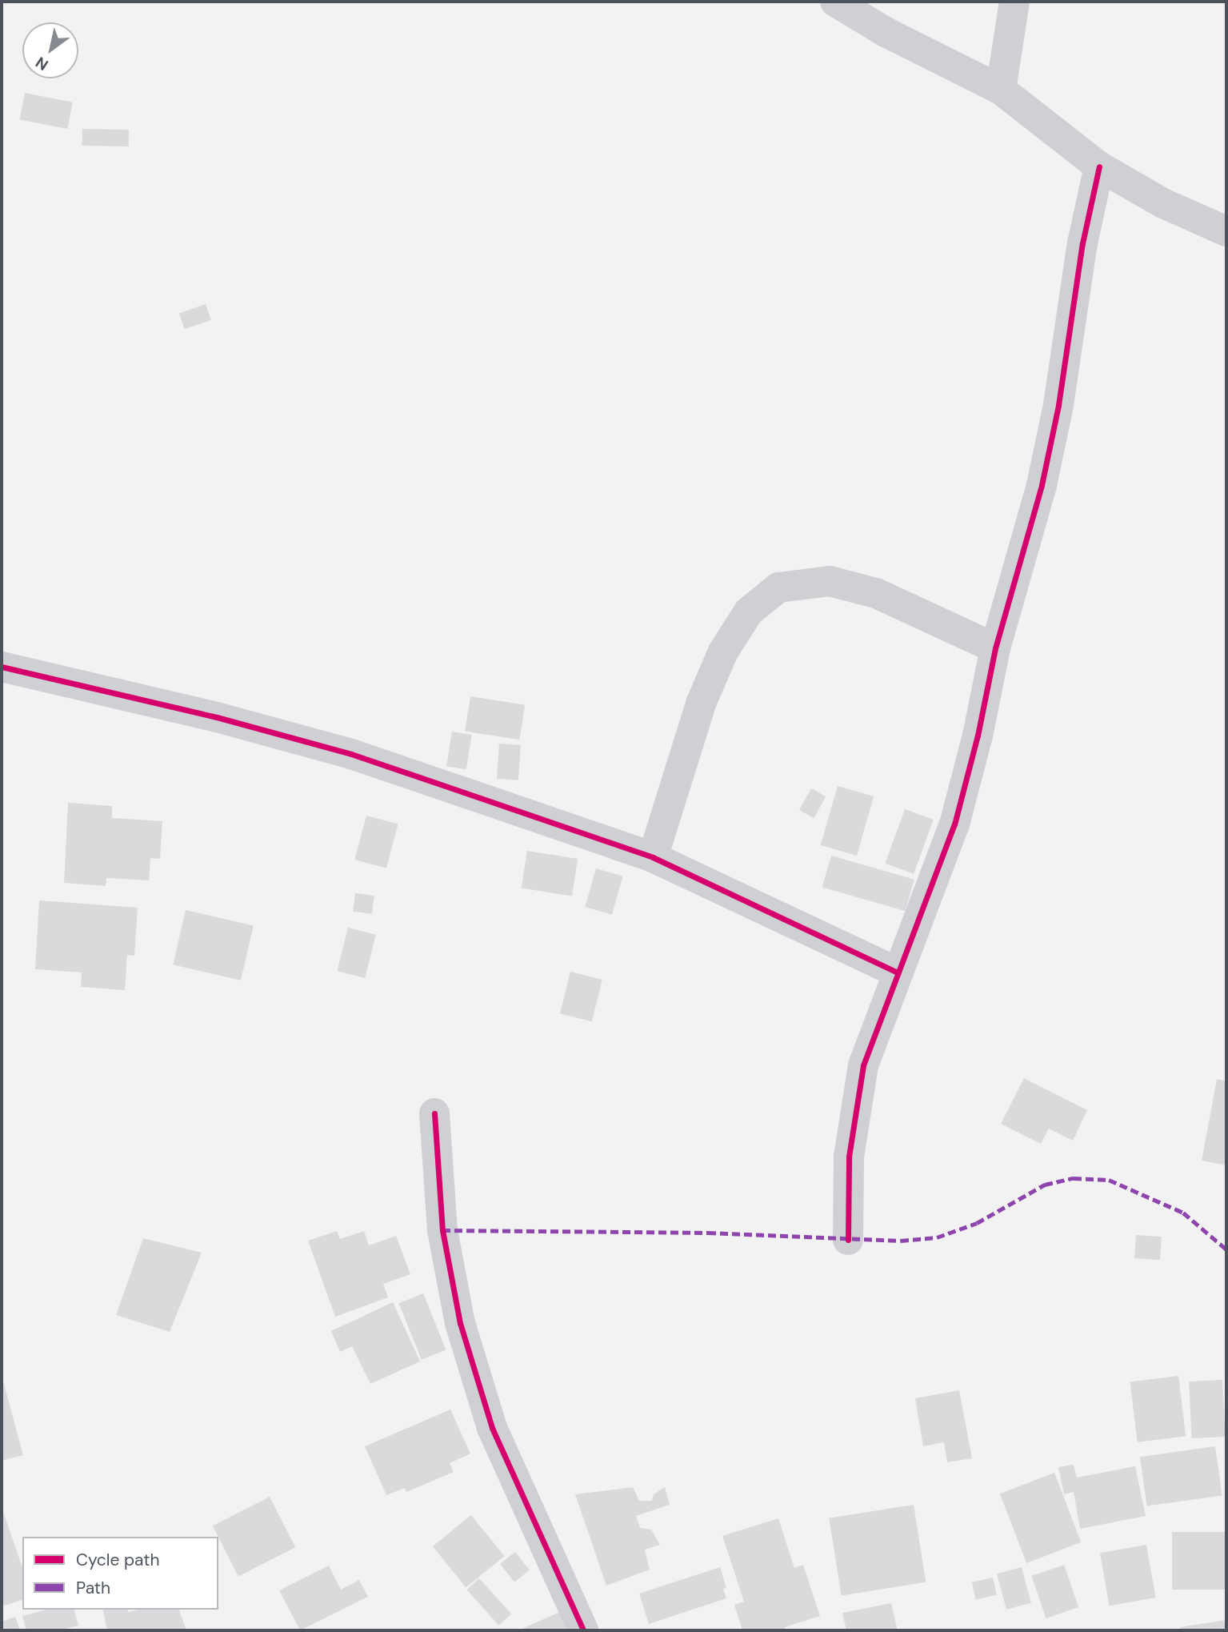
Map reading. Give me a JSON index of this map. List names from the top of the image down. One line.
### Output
{"legend":["Cycle path","Path"],"north":"bottom left"}
